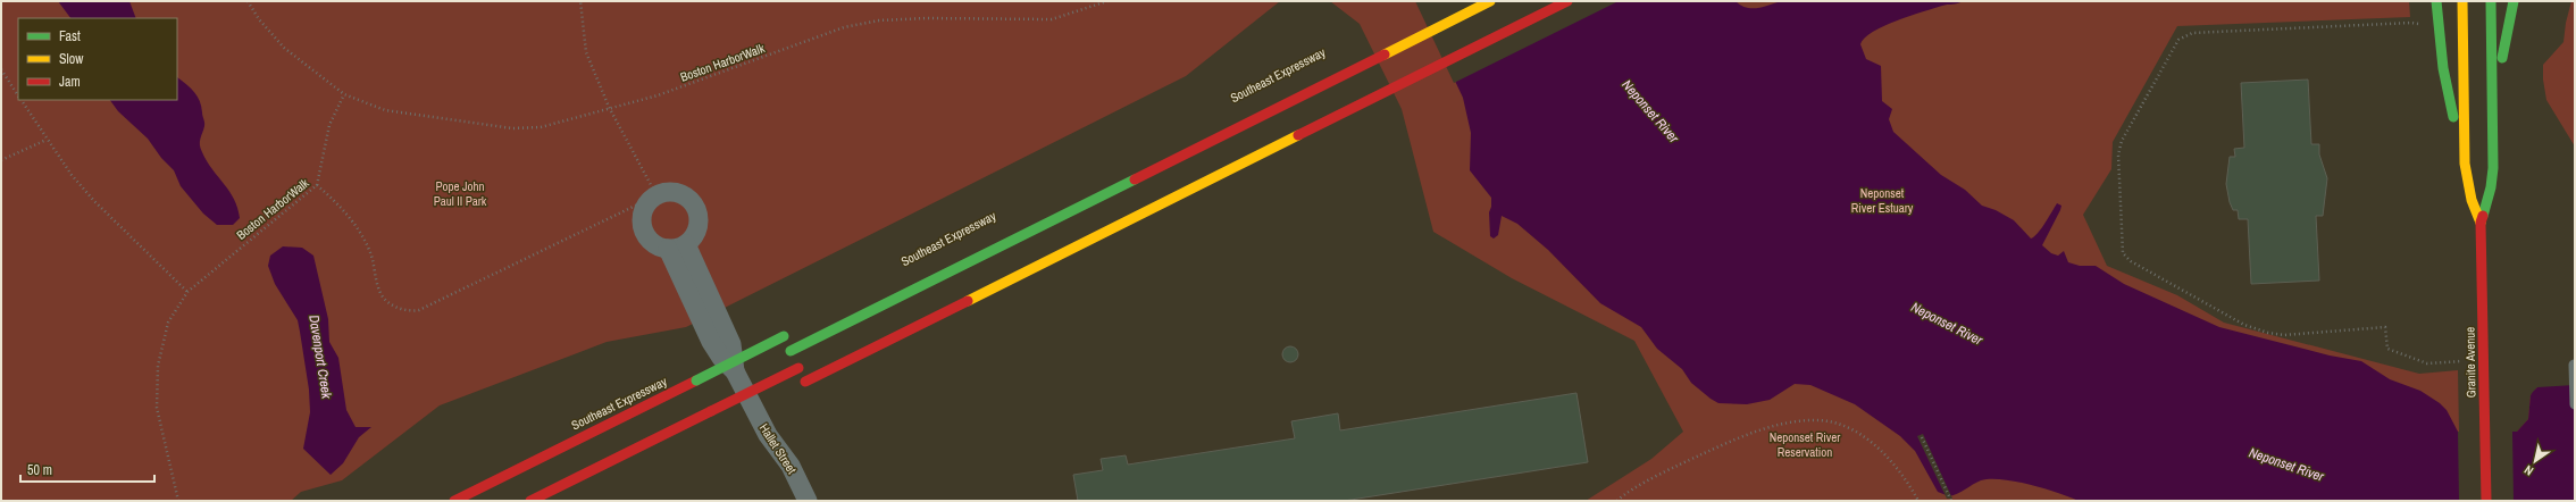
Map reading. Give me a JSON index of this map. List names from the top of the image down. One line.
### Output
{"streets":{"highway":["Southeast Expressway","Granite Avenue"],"street":["Hallet Street"],"path":["Boston HarborWalk"]},"water":["Neponset River","Davenport Creek"],"parks":["Pope John Paul II Park","Neponset River Estuary","Neponset River Reservation"],"legend":["Fast","Slow","Jam"],"scale_bar":"50 m","north":"bottom left"}
